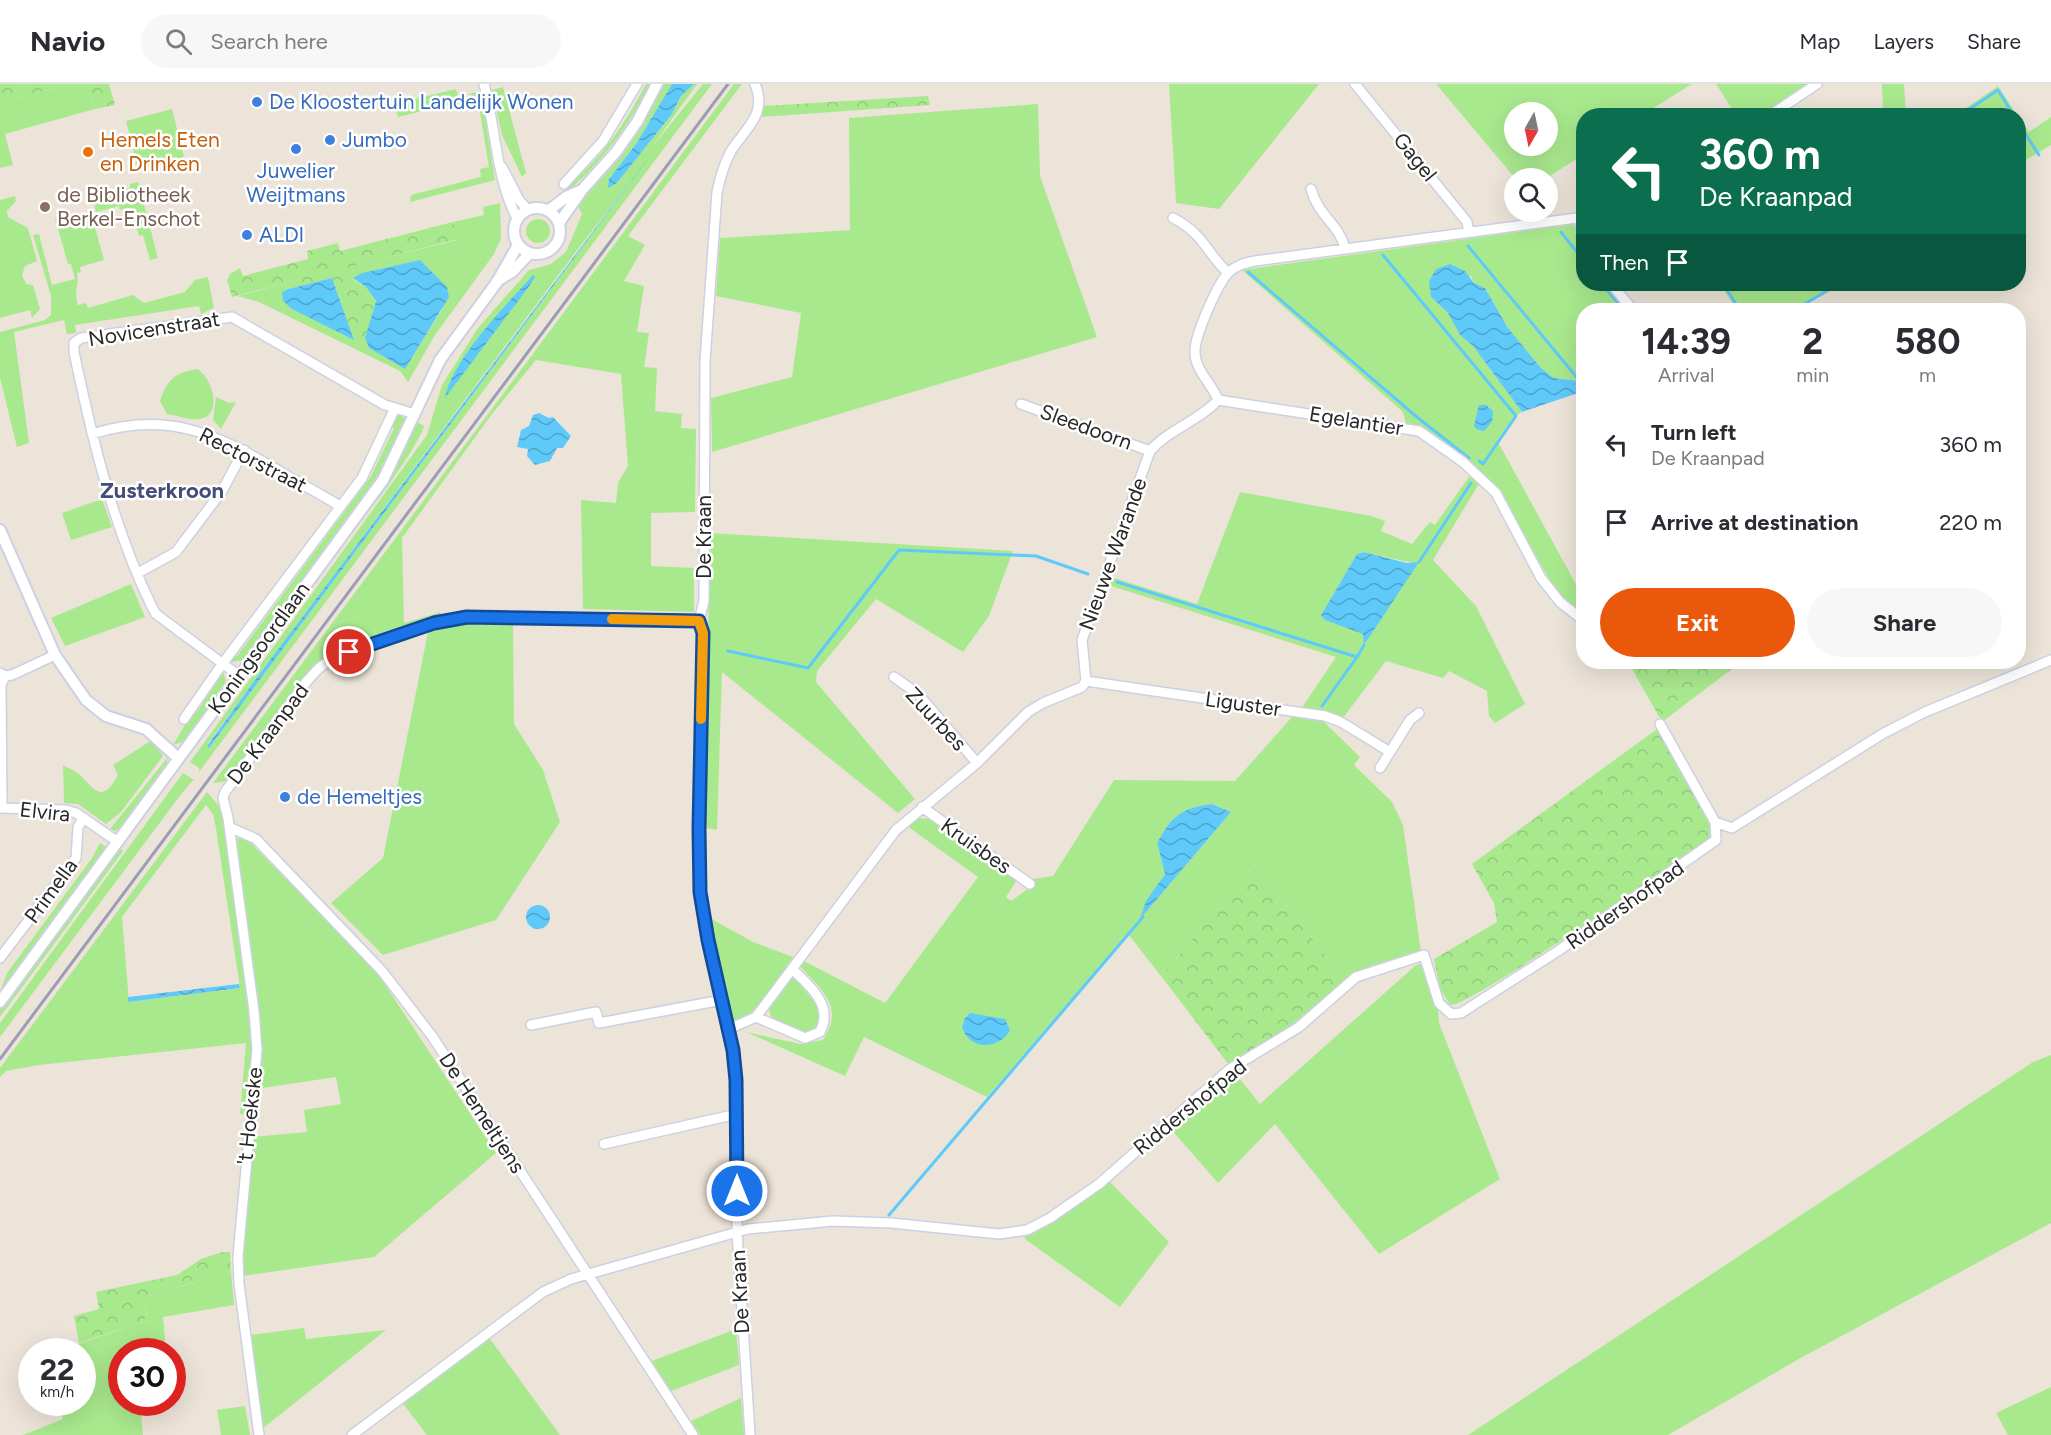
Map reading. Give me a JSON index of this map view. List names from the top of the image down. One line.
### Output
{"streets":{"street":["Gagel","Novicenstraat","Egelantier","Sleedoorn","Rectorstraat","De Kraan","Nieuwe Warande","Koningsoordlaan","Liguster","Zuurbes","De Kraanpad","Elvira","Kruisbes","Primella","Riddershofpad","De Hemeltjens","'t Hoekske"]},"crossings":[["Novicenstraat","Rectorstraat"],["Novicenstraat","Koningsoordlaan"],["Egelantier","Nieuwe Warande"],["Sleedoorn","Nieuwe Warande"],["Rectorstraat","Koningsoordlaan"],["De Kraan","De Kraanpad"],["De Kraan","Riddershofpad"],["Nieuwe Warande","Liguster"],["Koningsoordlaan","Elvira"],["De Kraanpad","'t Hoekske"],["Elvira","Primella"],["Riddershofpad","De Hemeltjens"],["De Hemeltjens","'t Hoekske"]],"districts":["Zusterkroon"],"places":["De Kloostertuin Landelijk Wonen","Jumbo","Juwelier Weijtmans","Hemels Eten en Drinken","de Bibliotheek Berkel-Enschot","ALDI","de Hemeltjes"],"north":"bottom","page":{"header":"Navio","search":"Search here","nav":["Map","Layers","Share"],"turn":["360 m","De Kraanpad"],"then":"Then","eta":["14:39","Arrival","2","min","580","m"],"list":[{"name":"Turn left","note":"De Kraanpad","value":"360 m"},{"name":"Arrive at destination","value":"220 m"}],"buttons":["Exit","Share"],"speed":"22 km/h","limit":"30"}}
